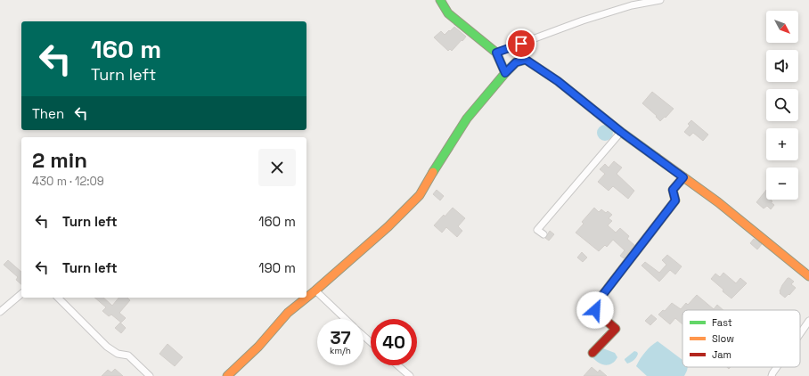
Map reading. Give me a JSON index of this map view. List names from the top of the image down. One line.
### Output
{"legend":["Fast","Slow","Jam"],"north":"bottom right","page":{"map_buttons":["+","−"],"turn":["160 m","Turn left"],"then":"Then","heading":["2 min","430 m · 12:09"],"list":[{"name":"Turn left","value":"160 m"},{"name":"Turn left","value":"190 m"}],"speed":"37 km/h","limit":"40"}}
